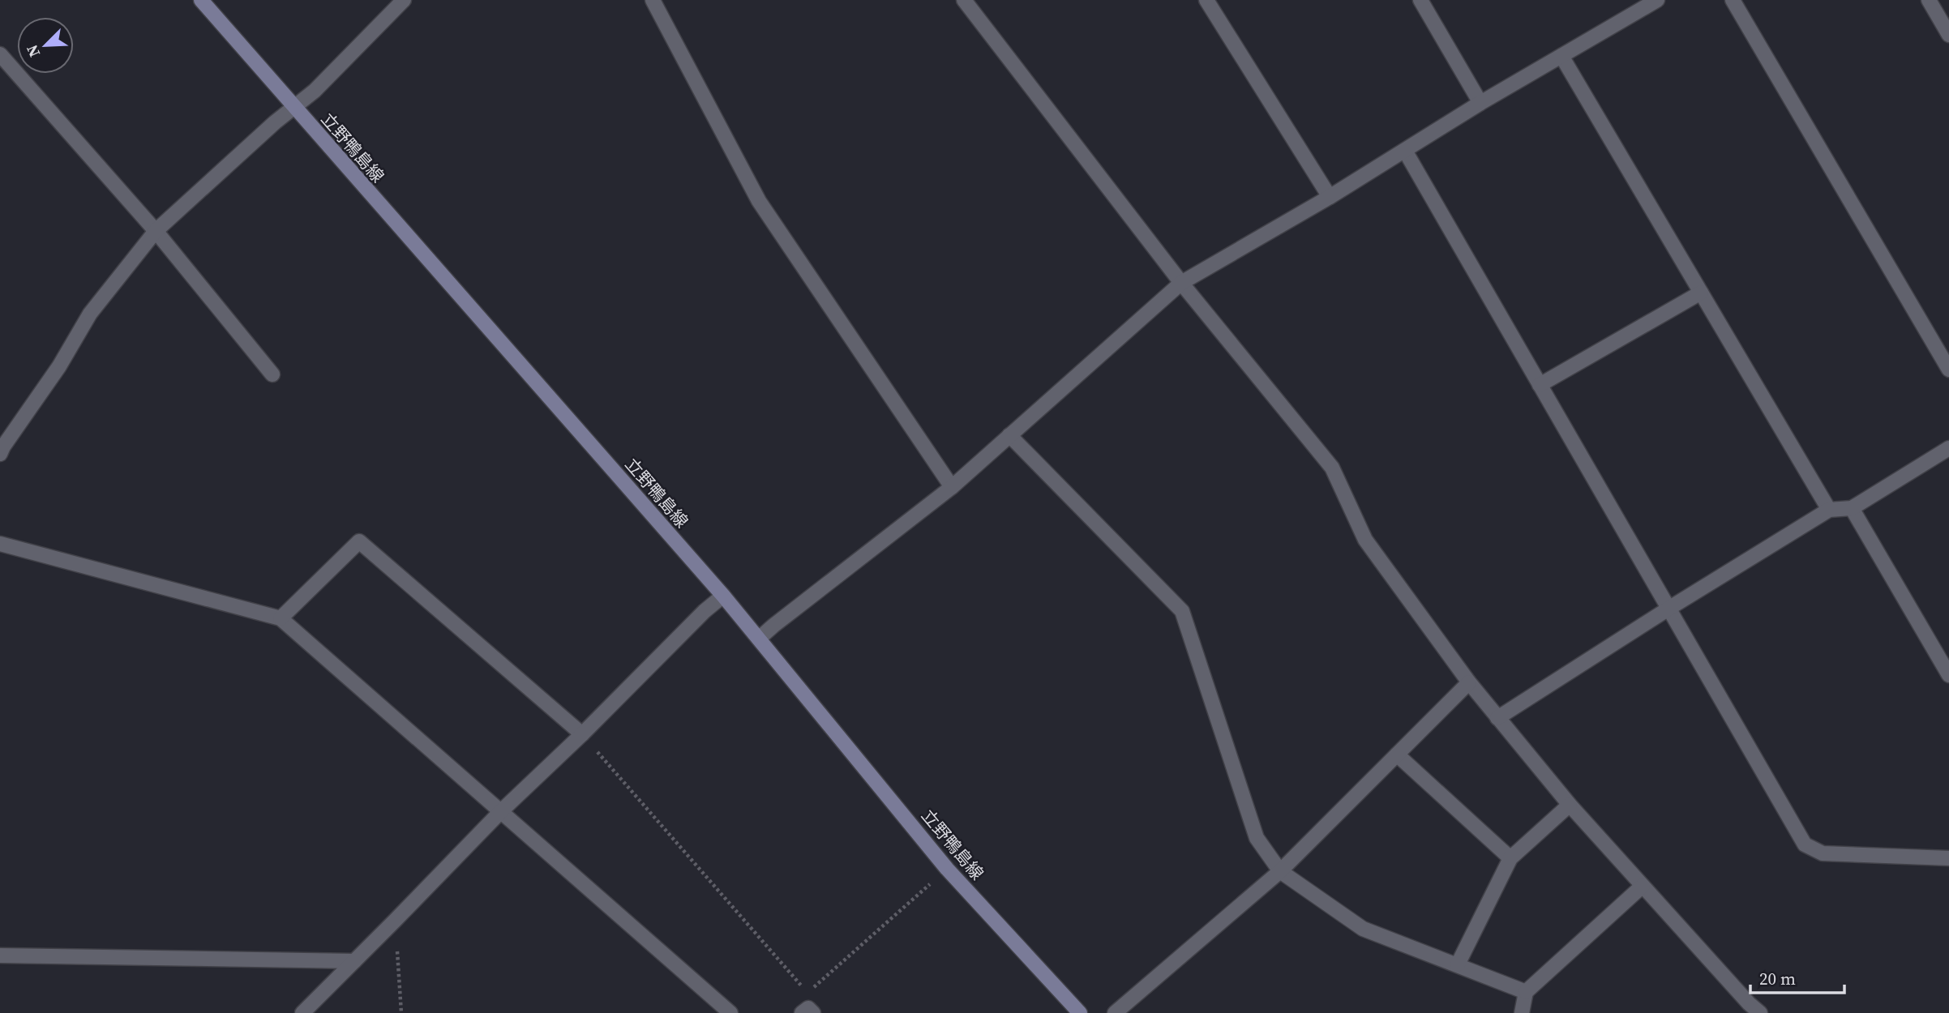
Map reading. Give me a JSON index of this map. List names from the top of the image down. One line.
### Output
{"streets":{"main road":["立野鴨島線"]},"scale_bar":"20 m","north":"bottom left"}
